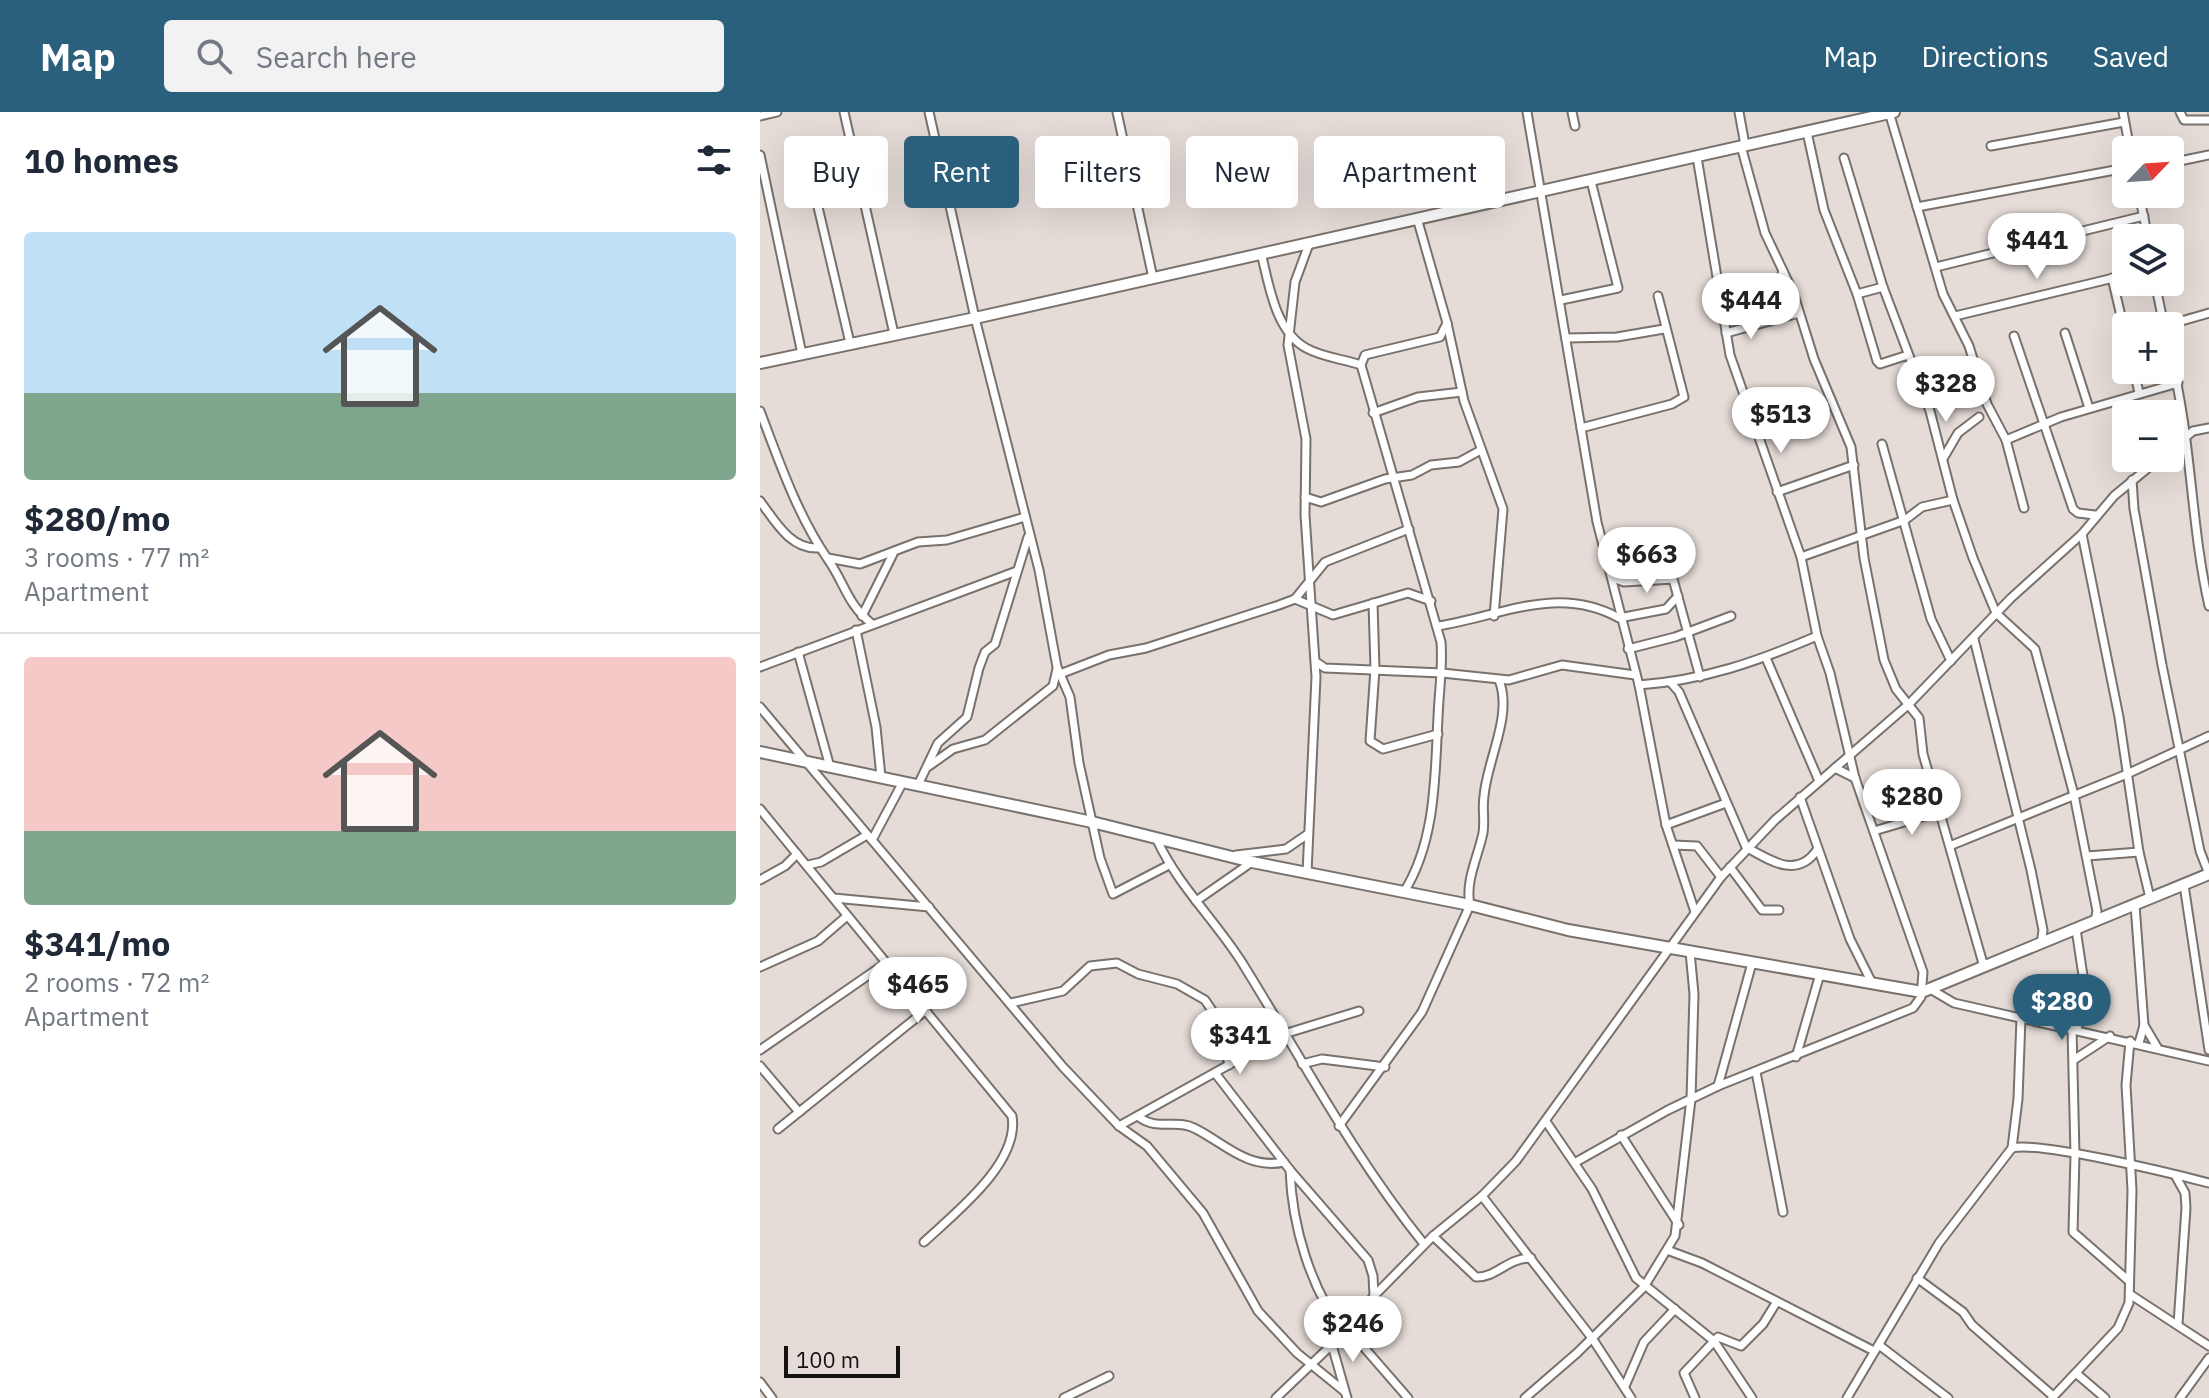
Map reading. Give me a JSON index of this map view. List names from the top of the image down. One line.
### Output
{"scale_bar":"100 m","north":"top right","page":{"header":"Map","search":"Search here","nav":["Map","Directions","Saved"],"heading":"10 homes","map_buttons":["+","−"],"chip":["Buy","Rent","Filters","New","Apartment"],"list":[{"name":"$280/mo","note":"3 rooms · 77 m² · Apartment"},{"name":"$341/mo","note":"2 rooms · 72 m² · Apartment"}],"price":["$441","$444","$328","$513","$663","$280","$465","$280","$341","$246"],"scale":"100 m"}}
